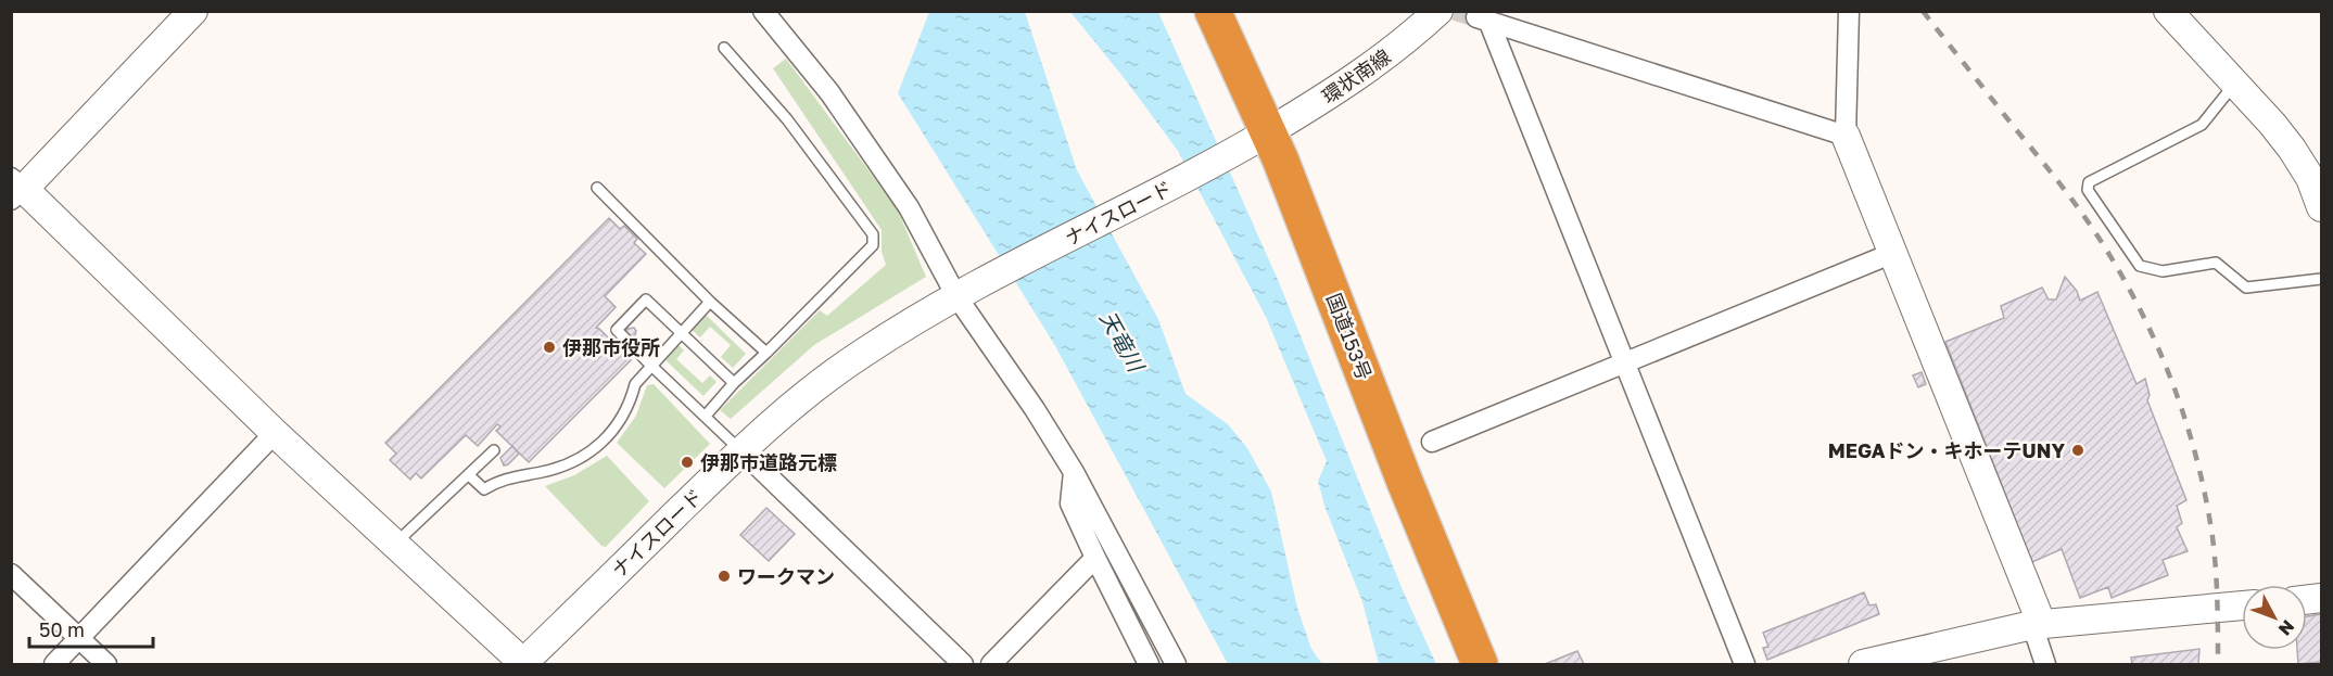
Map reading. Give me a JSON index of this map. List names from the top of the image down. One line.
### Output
{"streets":{"highway":["国道153号"],"street":["環状南線","ナイスロード"]},"crossings":[["環状南線","ナイスロード"],["環状南線","国道153号"],["ナイスロード","国道153号"]],"water":["天竜川"],"places":["伊那市役所","MEGAドン・キホーテUNY","伊那市道路元標","ワークマン"],"scale_bar":"50 m","north":"bottom right"}
